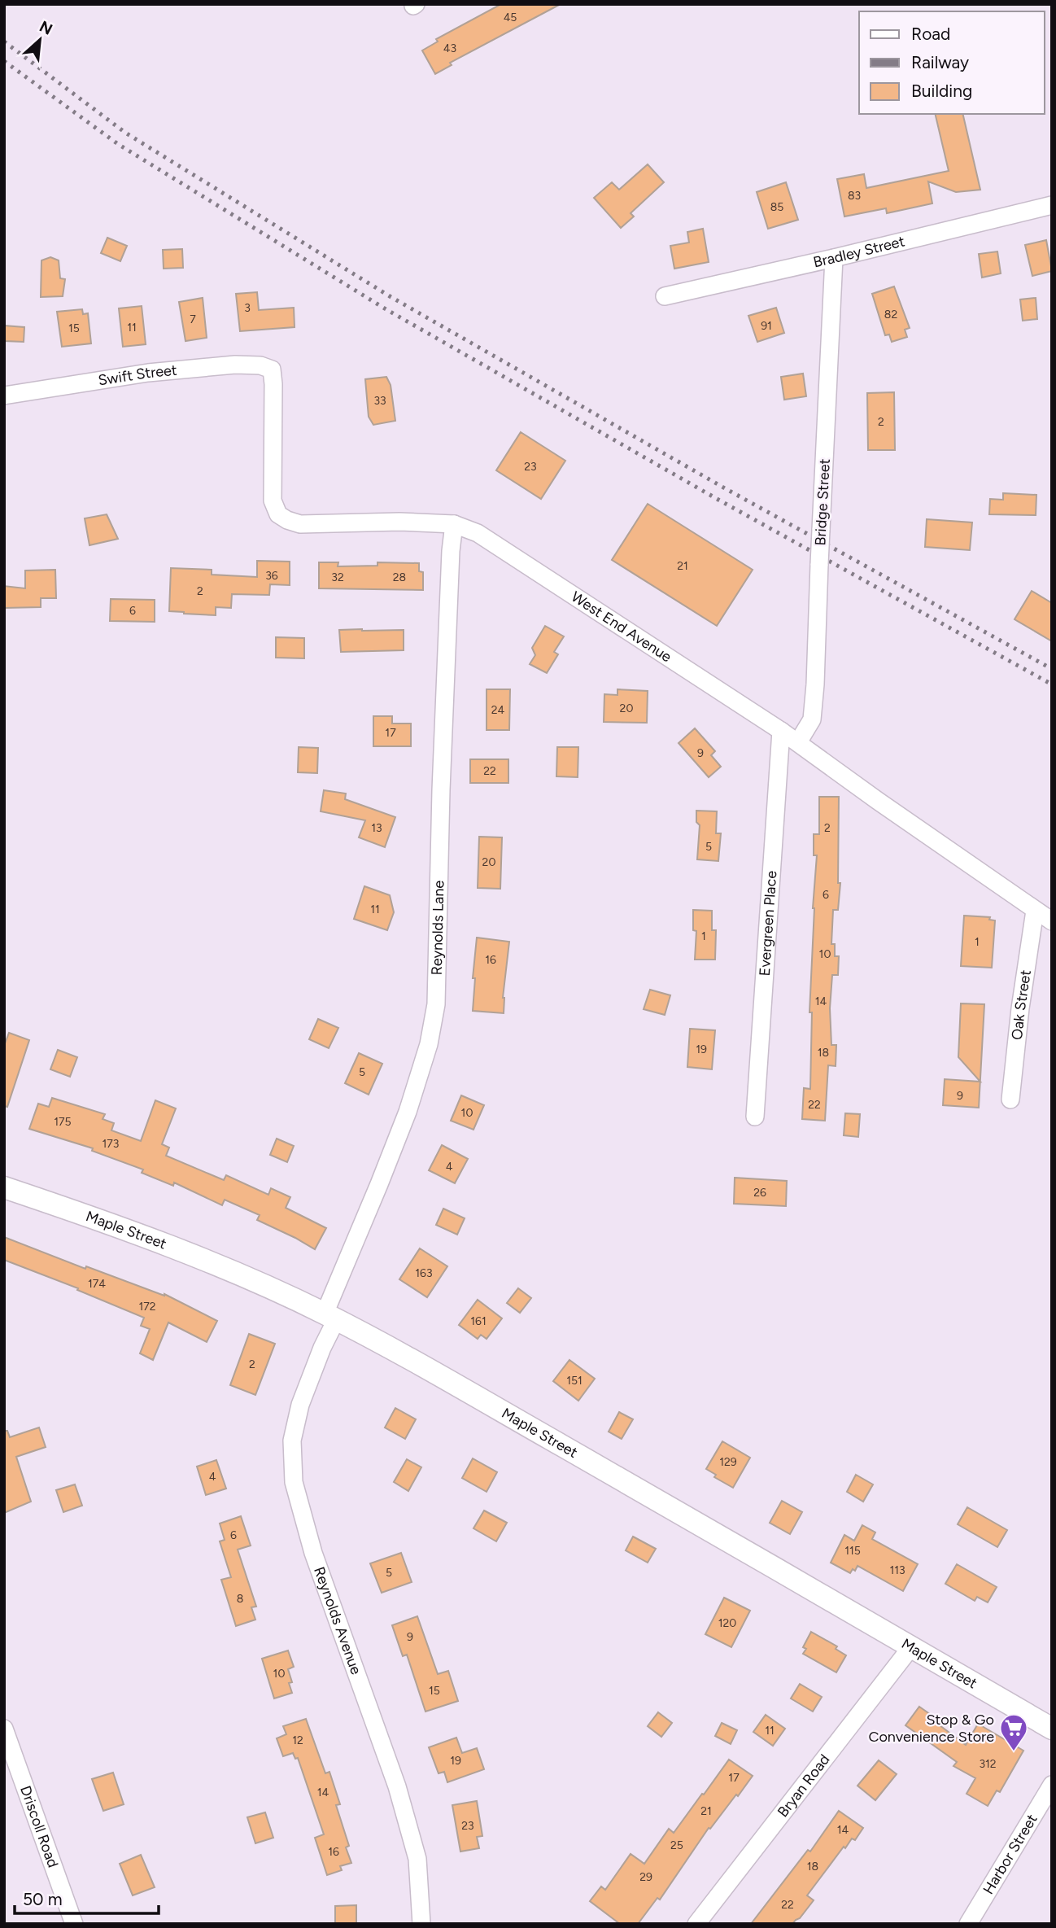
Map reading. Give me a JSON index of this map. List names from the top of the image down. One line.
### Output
{"streets":{"street":["Bradley Street","Swift Street","Bridge Street","West End Avenue","Evergreen Place","Reynolds Lane","Oak Street","Maple Street","Reynolds Avenue","Bryan Road","Driscoll Road","Harbor Street"]},"crossings":[["Bradley Street","Bridge Street"],["Swift Street","West End Avenue"],["Bridge Street","West End Avenue"],["West End Avenue","Evergreen Place"],["West End Avenue","Reynolds Lane"],["West End Avenue","Oak Street"],["Reynolds Lane","Maple Street"],["Reynolds Lane","Reynolds Avenue"],["Maple Street","Reynolds Avenue"],["Maple Street","Bryan Road"]],"places":{"supermarket":["Stop & Go Convenience Store"]},"house_numbers":["45","43","83","85","3","82","7","91","11","15","33","2","23","21","36","32","28","2","6","20","24","17","9","22","13","2","5","20","6","11","1","1","10","16","14","19","18","5","9","22","10","175","173","4","26","163","174","172","161","2","151","129","4","6","115","113","5","8","120","9","10","15","11","12","19","312","17","14","21","23","14","25","16","18","29","22"],"legend":["Road","Railway","Building"],"scale_bar":"50 m","north":"top right"}
